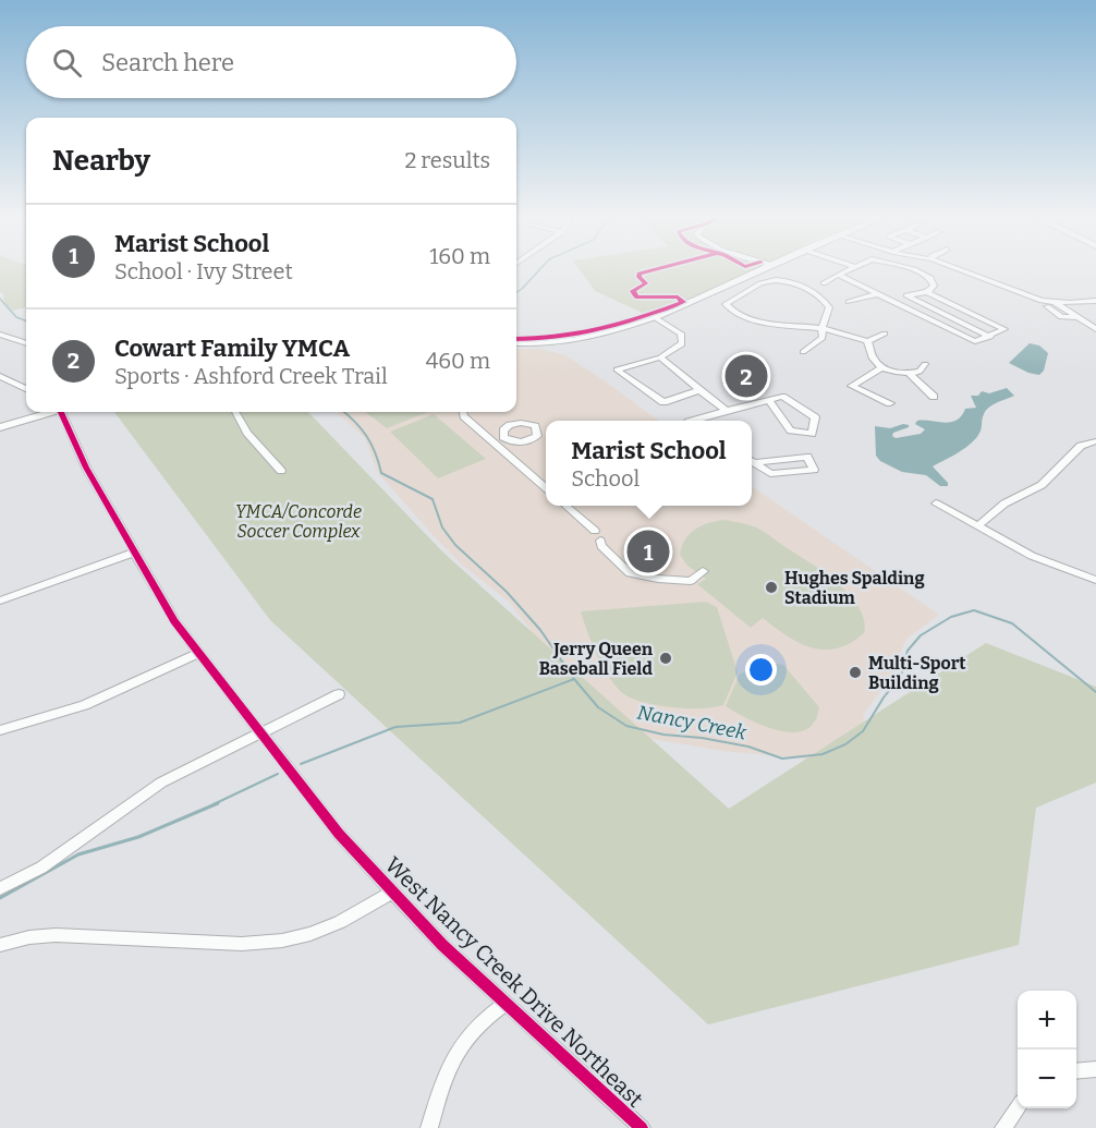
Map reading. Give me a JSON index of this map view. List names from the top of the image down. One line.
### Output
{"streets":{"street":["West Nancy Creek Drive Northeast"]},"water":["Nancy Creek"],"parks":["YMCA/Concorde Soccer Complex"],"places":["Hughes Spalding Stadium","Jerry Queen Baseball Field","Multi-Sport Building"],"page":{"search":"Search here","heading":["Nearby","2 results"],"list":[{"mark":"1","name":"Marist School","note":"School · Ivy Street","value":"160 m"},{"mark":"2","name":"Cowart Family YMCA","note":"Sports · Ashford Creek Trail","value":"460 m"}],"pins":["2","1"],"popup":["Marist School","School"],"map_buttons":["+","−"]}}
